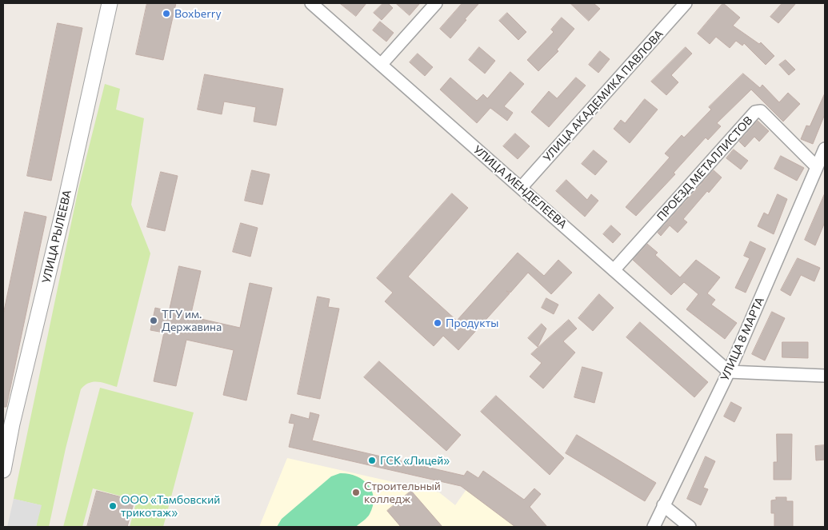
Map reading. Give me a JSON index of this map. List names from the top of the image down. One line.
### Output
{"streets":{"street":["УЛИЦА АКАДЕМИКА ПАВЛОВА","ПРОЕЗД МЕТАЛЛИСТОВ","УЛИЦА МЕНДЕЛЕЕВА","УЛИЦА РЫЛЕЕВА","УЛИЦА 8 МАРТА"]},"crossings":[["УЛИЦА АКАДЕМИКА ПАВЛОВА","УЛИЦА МЕНДЕЛЕЕВА"],["ПРОЕЗД МЕТАЛЛИСТОВ","УЛИЦА МЕНДЕЛЕЕВА"],["ПРОЕЗД МЕТАЛЛИСТОВ","УЛИЦА 8 МАРТА"],["УЛИЦА МЕНДЕЛЕЕВА","УЛИЦА 8 МАРТА"]],"places":["Boxberry","ТГУ им. Державина","Продукты","ГСК «Лицей»","Строительный колледж","ООО «Тамбовский трикотаж»"]}
